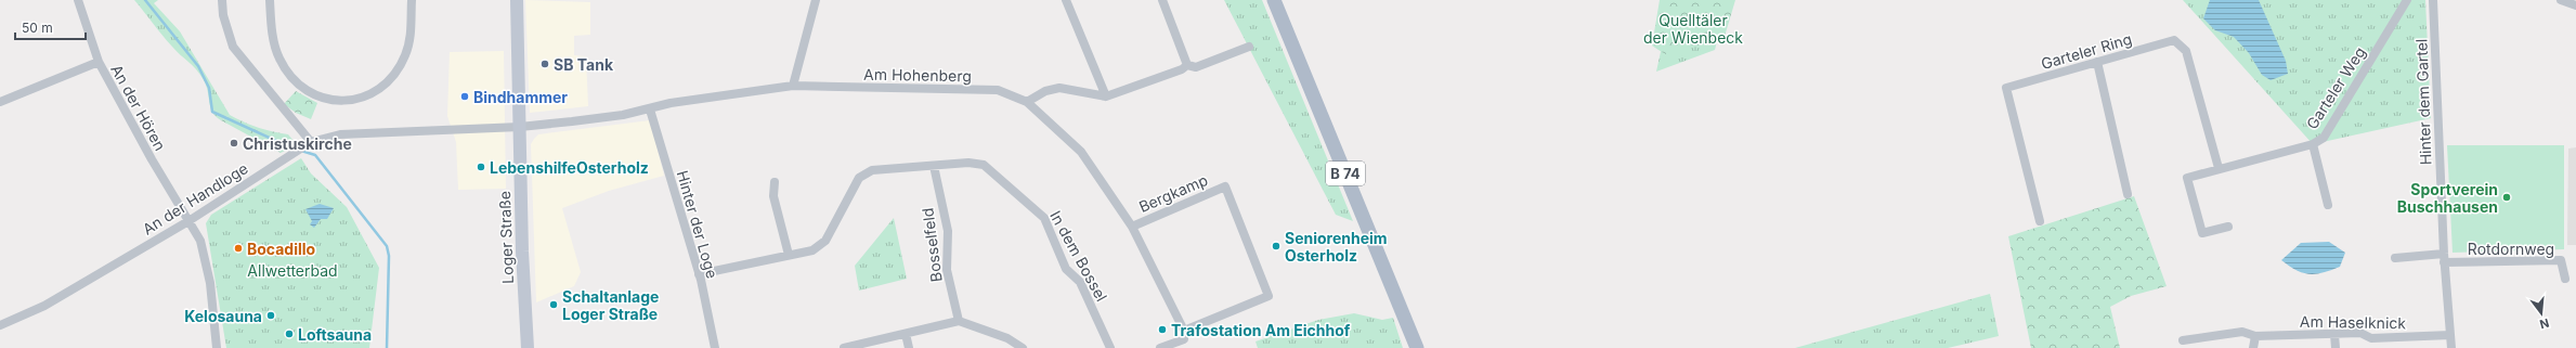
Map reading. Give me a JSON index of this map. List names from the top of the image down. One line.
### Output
{"streets":{"main road":["B 74"],"street":["Garteler Ring","Am Hohenberg","Garteler Weg","Hinter dem Gartel","An der Hören","Bergkamp","An der Handloge","Hinter der Loge","Loger Straße","Bosselfeld","Rotdornweg","In dem Bossel","Am Haselknick"]},"crossings":[["Garteler Ring","Garteler Weg"],["Am Hohenberg","Bergkamp"],["Am Hohenberg","An der Handloge"],["Am Hohenberg","Hinter der Loge"],["Am Hohenberg","Loger Straße"],["Hinter dem Gartel","Rotdornweg"],["Hinter dem Gartel","Am Haselknick"],["An der Hören","An der Handloge"],["An der Handloge","Loger Straße"],["Hinter der Loge","In dem Bossel"],["Bosselfeld","In dem Bossel"]],"parks":["Quelltäler der Wienbeck","Allwetterbad"],"places":["SB Tank","Bindhammer","Christuskirche","LebenshilfeOsterholz","Sportverein Buschhausen","Seniorenheim Osterholz","Bocadillo","Schaltanlage Loger Straße","Kelosauna","Trafostation Am Eichhof","Loftsauna"],"scale_bar":"50 m","north":"bottom"}
